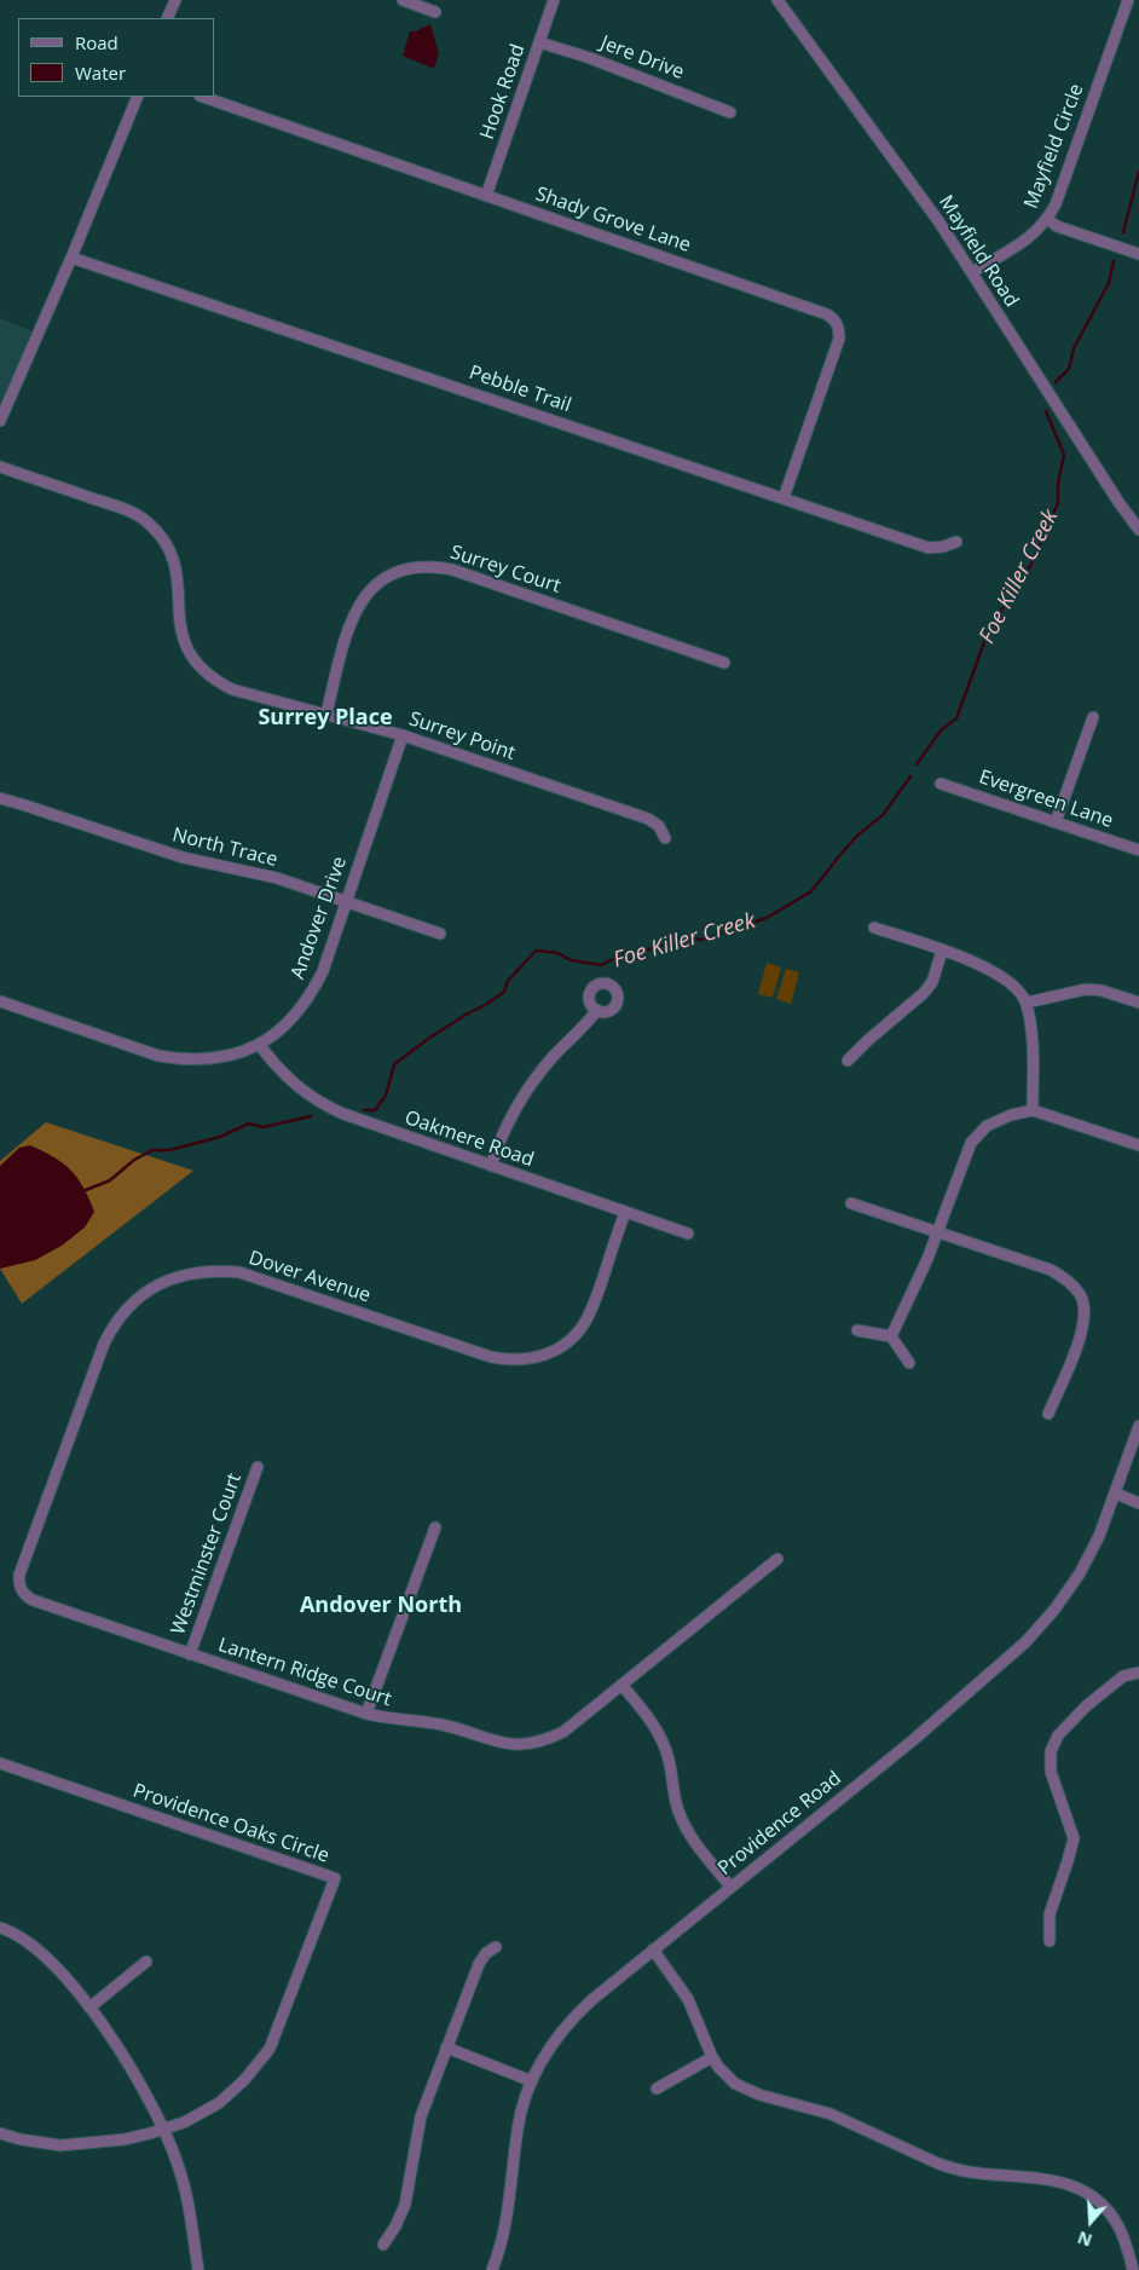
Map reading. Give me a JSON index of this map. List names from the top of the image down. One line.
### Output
{"streets":{"street":["Jere Drive","Hook Road","Mayfield Circle","Shady Grove Lane","Mayfield Road","Pebble Trail","Surrey Court","Surrey Point","Evergreen Lane","North Trace","Andover Drive","Oakmere Road","Dover Avenue","Westminster Court","Lantern Ridge Court","Providence Oaks Circle","Providence Road"]},"crossings":[["Jere Drive","Hook Road"],["Hook Road","Shady Grove Lane"],["Mayfield Circle","Mayfield Road"],["Shady Grove Lane","Pebble Trail"],["Surrey Court","Surrey Point"],["Surrey Point","Andover Drive"],["North Trace","Andover Drive"],["Andover Drive","Oakmere Road"],["Oakmere Road","Dover Avenue"],["Dover Avenue","Lantern Ridge Court"],["Westminster Court","Lantern Ridge Court"]],"districts":["Surrey Place","Andover North"],"water":["Foe Killer Creek"],"legend":["Road","Water"],"north":"bottom"}
